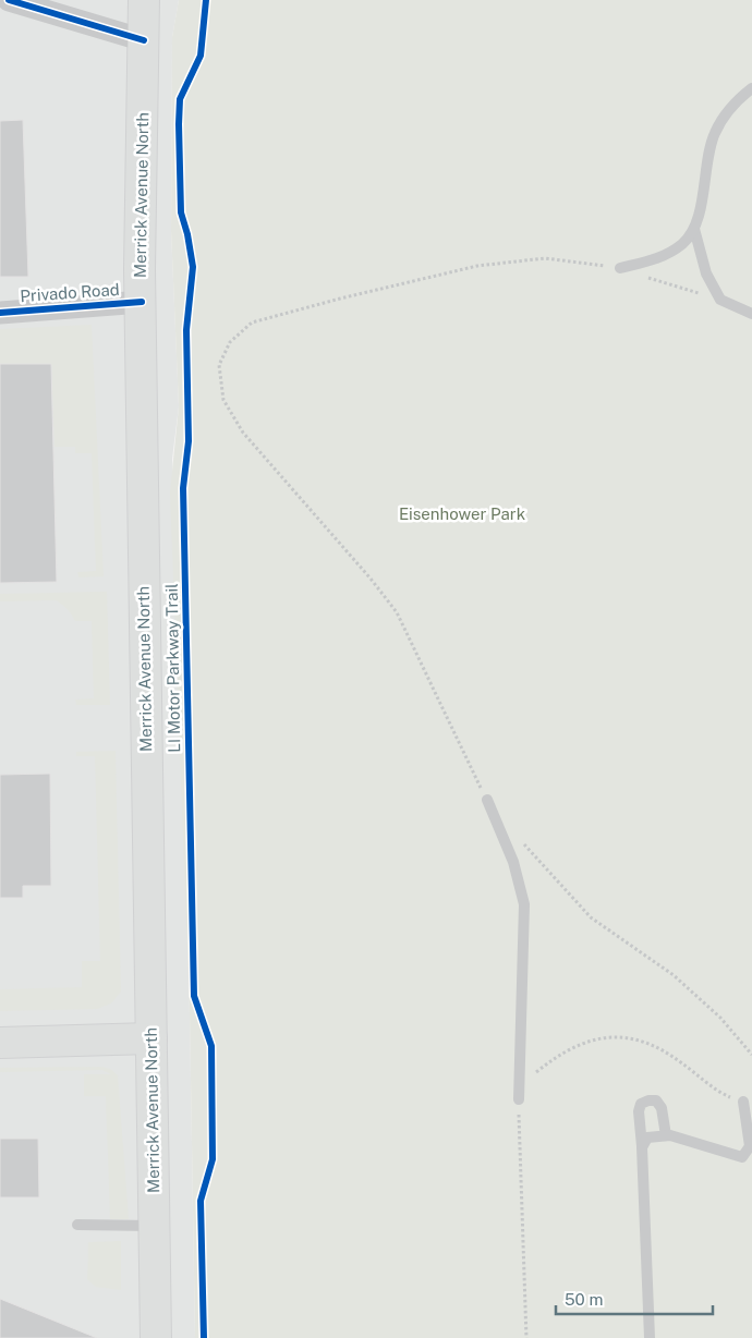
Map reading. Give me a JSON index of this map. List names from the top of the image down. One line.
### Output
{"streets":{"main road":["Merrick Avenue North"],"street":["Privado Road"],"cycle path":["LI Motor Parkway Trail"]},"crossings":[["Merrick Avenue North","Privado Road"]],"parks":["Eisenhower Park"],"scale_bar":"50 m"}
